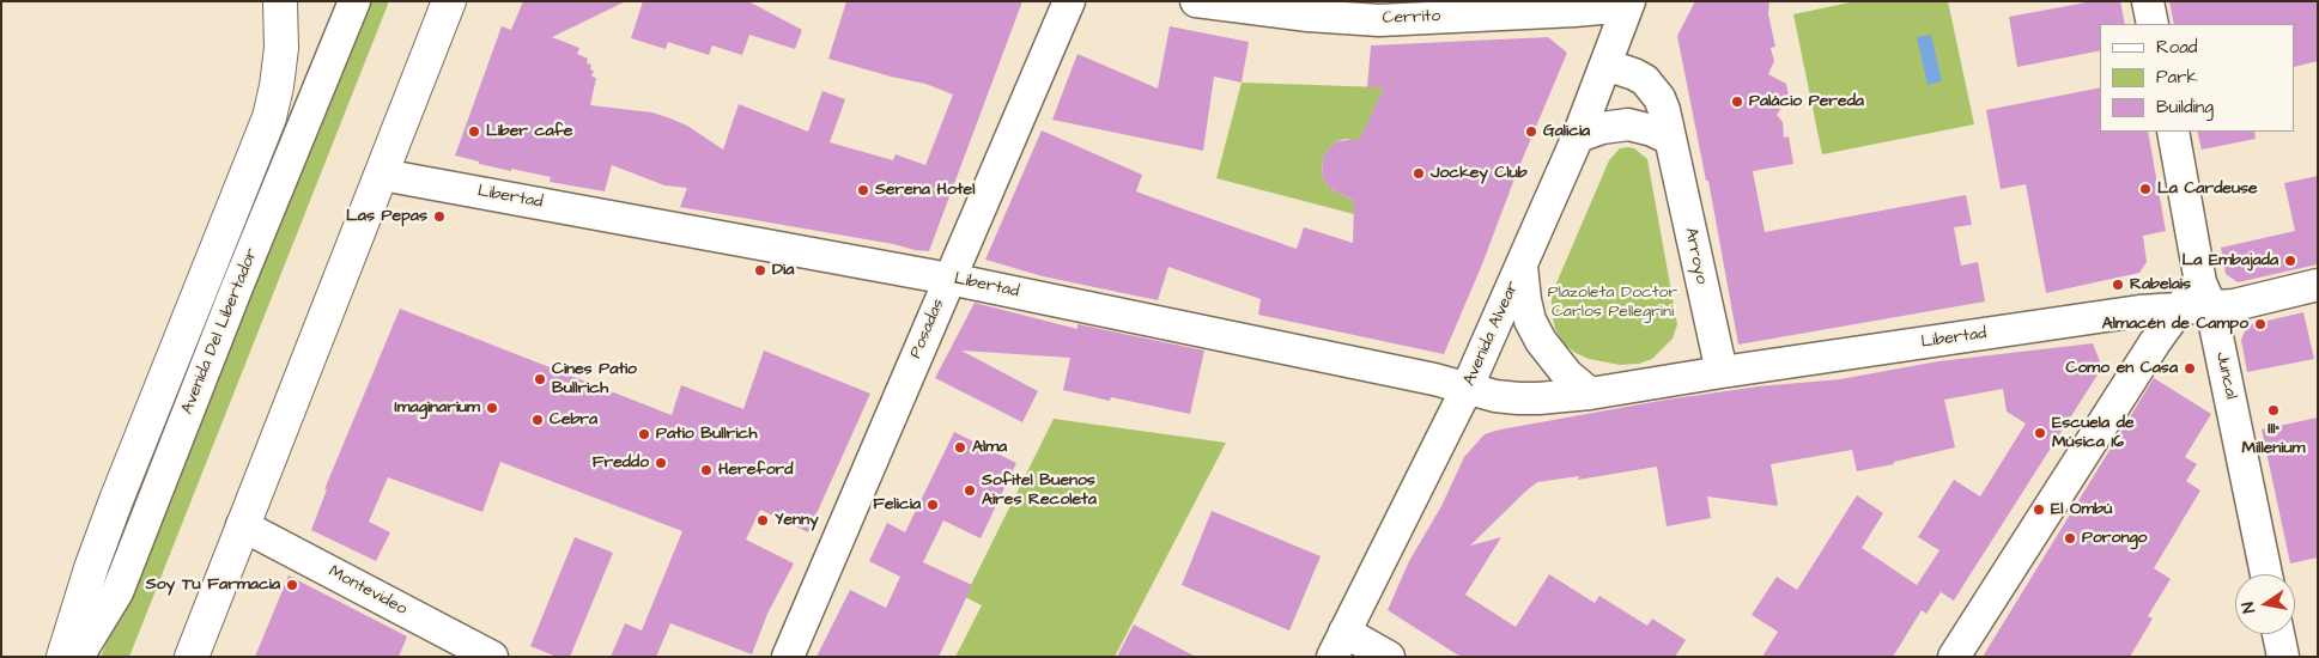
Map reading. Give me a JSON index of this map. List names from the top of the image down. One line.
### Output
{"streets":{"street":["Cerrito","Libertad","Arroyo","Posadas","Avenida Del Libertador","Avenida Alvear","Juncal","Montevideo"]},"crossings":[["Cerrito","Avenida Alvear"],["Libertad","Arroyo"],["Libertad","Posadas"],["Libertad","Avenida Alvear"],["Arroyo","Avenida Alvear"]],"parks":["Plazoleta Doctor Carlos Pellegrini"],"places":["Palácio Pereda","Liber cafe","Galicia","Jockey Club","La Cardeuse","Serena Hotel","Las Pepas","La Embajada","Dia","Rabelais","Almacén de Campo","Como en Casa","Cines Patio Bullrich","Imaginarium","III° Millenium","Cebra","Escuela de Música 16","Patio Bullrich","Alma","Freddo","Hereford","Sofitel Buenos Aires Recoleta","Felicia","El Ombú","Yenny","Porongo","Soy Tu Farmacia"],"legend":["Road","Park","Building"],"north":"left"}
